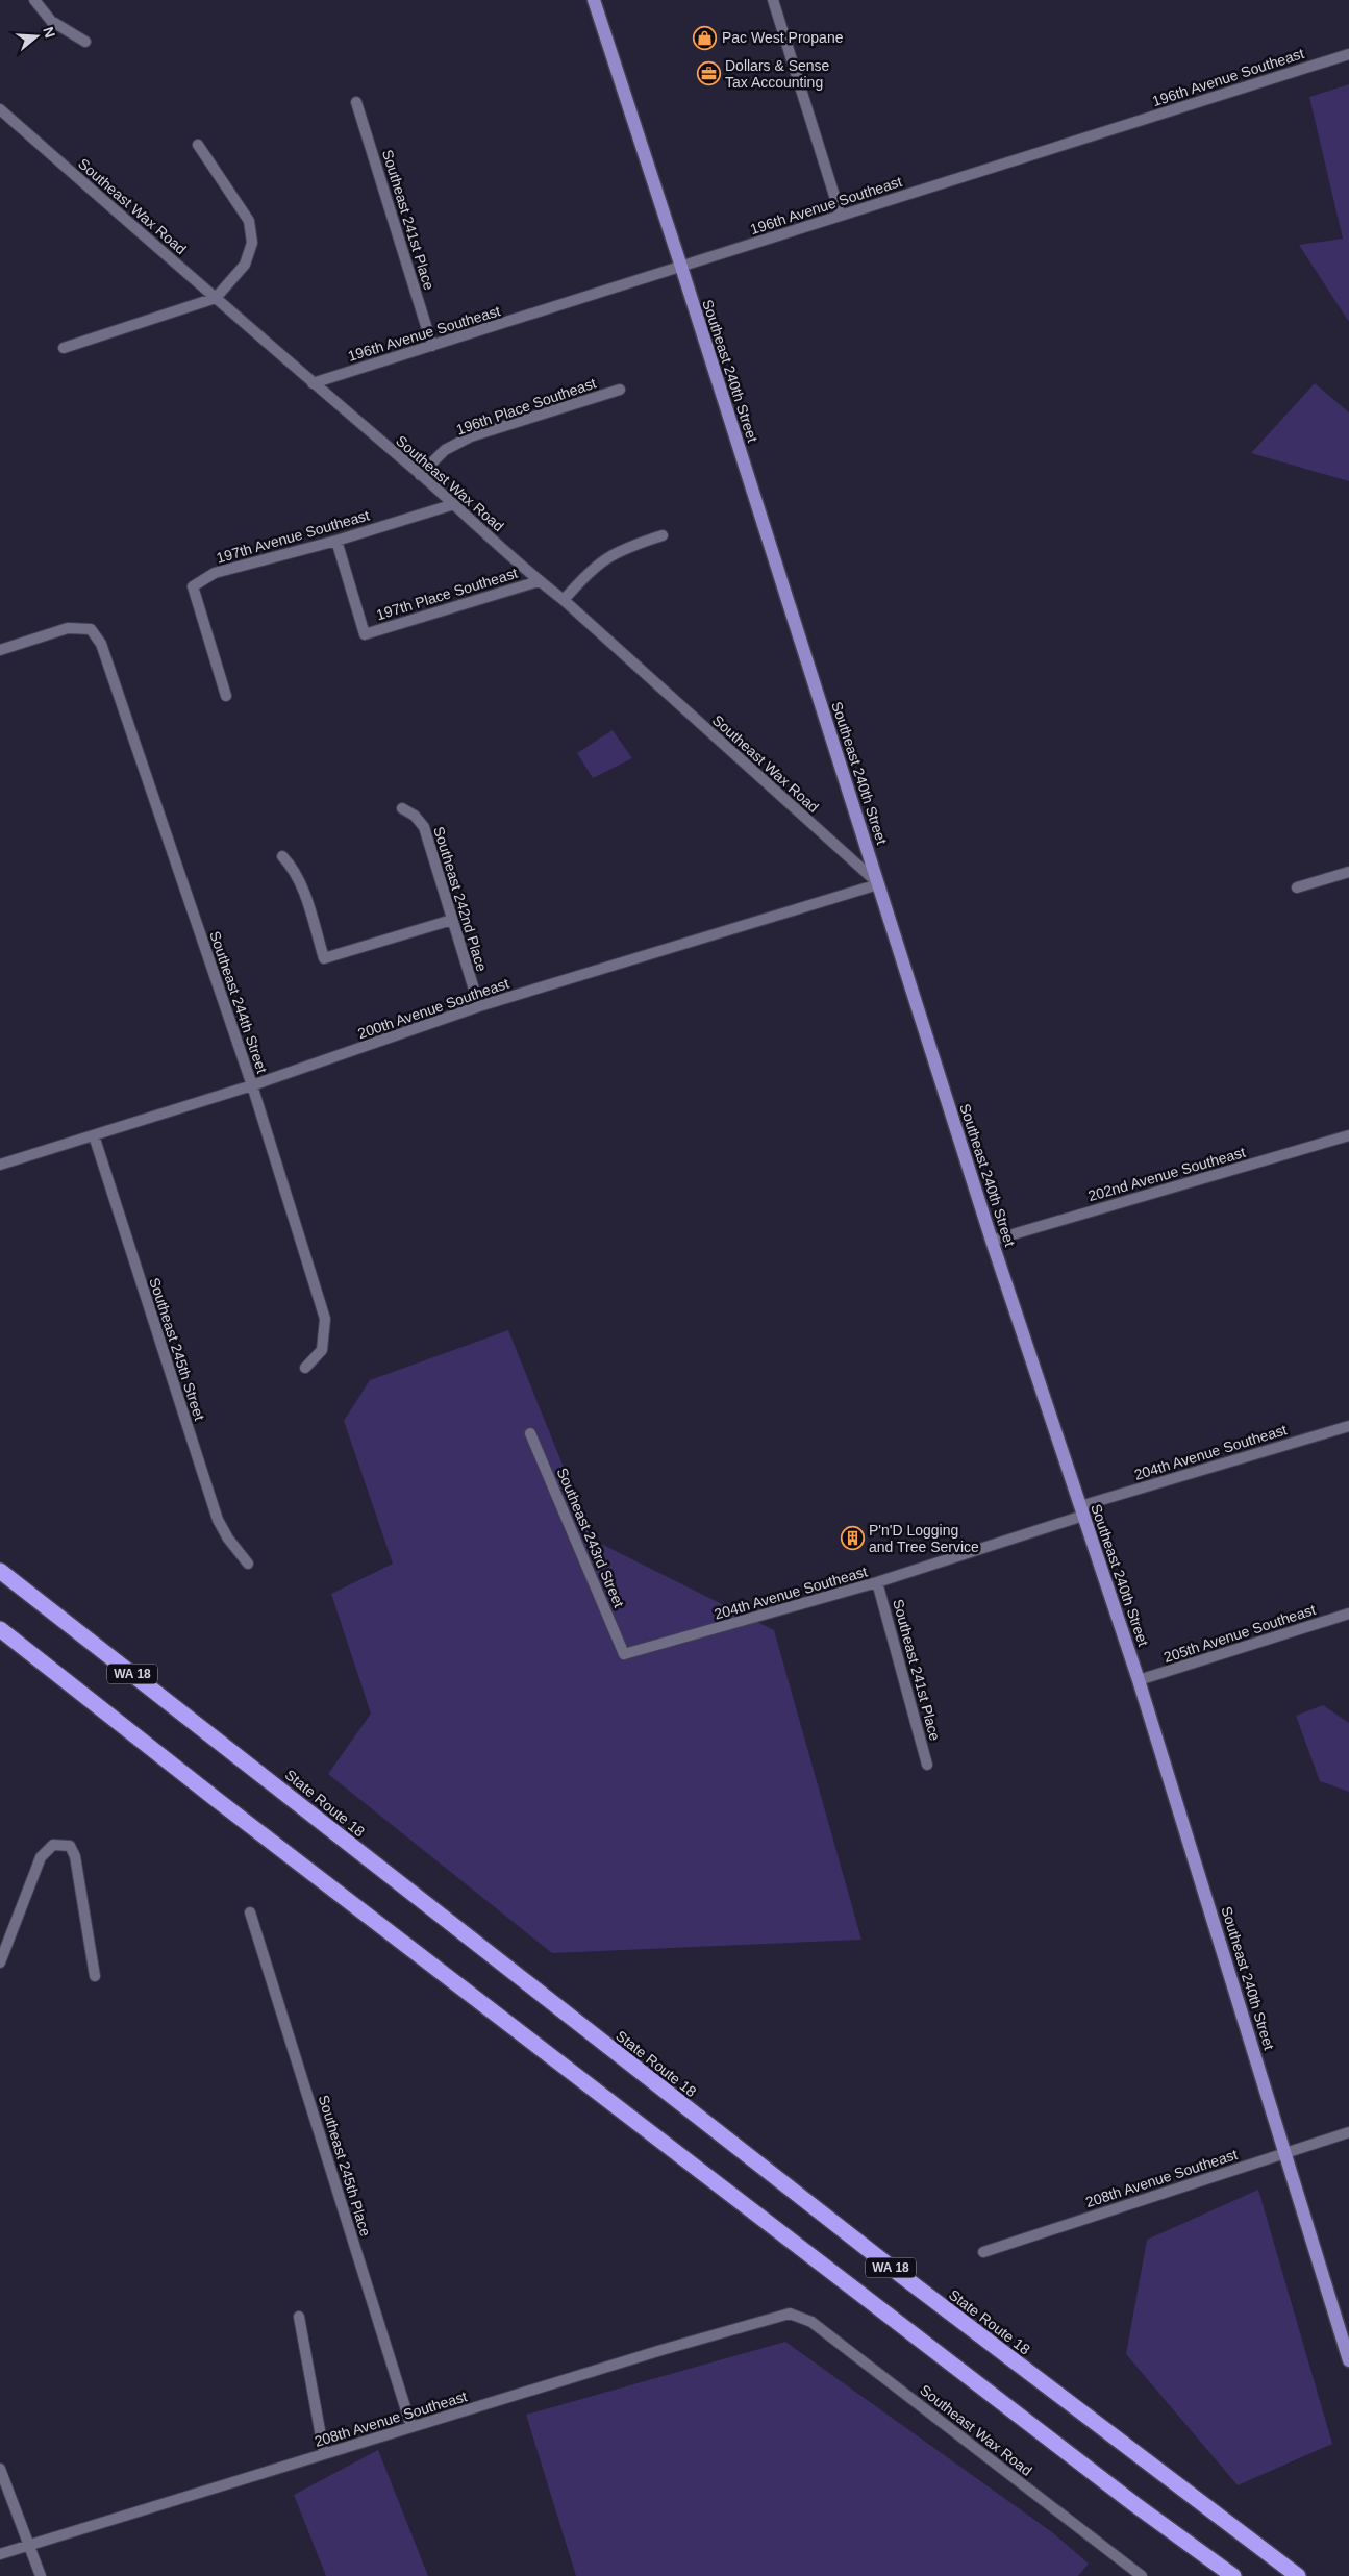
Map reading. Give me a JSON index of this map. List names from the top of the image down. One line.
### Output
{"streets":{"highway":["WA 18","State Route 18"],"main road":["Southeast 240th Street"],"street":["196th Avenue Southeast","Southeast Wax Road","Southeast 241st Place","196th Place Southeast","197th Avenue Southeast","197th Place Southeast","Southeast 242nd Place","Southeast 244th Street","200th Avenue Southeast","202nd Avenue Southeast","Southeast 245th Street","204th Avenue Southeast","Southeast 243rd Street","205th Avenue Southeast","Southeast 245th Place","208th Avenue Southeast"]},"crossings":[["196th Avenue Southeast","Southeast Wax Road"],["196th Avenue Southeast","Southeast 241st Place"],["196th Avenue Southeast","Southeast 240th Street"],["Southeast Wax Road","Southeast 240th Street"],["Southeast Wax Road","196th Place Southeast"],["Southeast Wax Road","197th Avenue Southeast"],["Southeast Wax Road","197th Place Southeast"],["Southeast Wax Road","200th Avenue Southeast"],["Southeast Wax Road","208th Avenue Southeast"],["Southeast 241st Place","204th Avenue Southeast"],["Southeast 240th Street","200th Avenue Southeast"],["Southeast 240th Street","202nd Avenue Southeast"],["Southeast 240th Street","204th Avenue Southeast"],["Southeast 240th Street","205th Avenue Southeast"],["Southeast 240th Street","208th Avenue Southeast"],["197th Avenue Southeast","197th Place Southeast"],["Southeast 242nd Place","200th Avenue Southeast"],["Southeast 244th Street","200th Avenue Southeast"],["200th Avenue Southeast","Southeast 245th Street"],["204th Avenue Southeast","Southeast 243rd Street"],["Southeast 245th Place","208th Avenue Southeast"]],"places":{"shop":["Pac West Propane"],"office":["Dollars & Sense Tax Accounting"],"building":["P'n'D Logging and Tree Service"]},"north":"right"}
